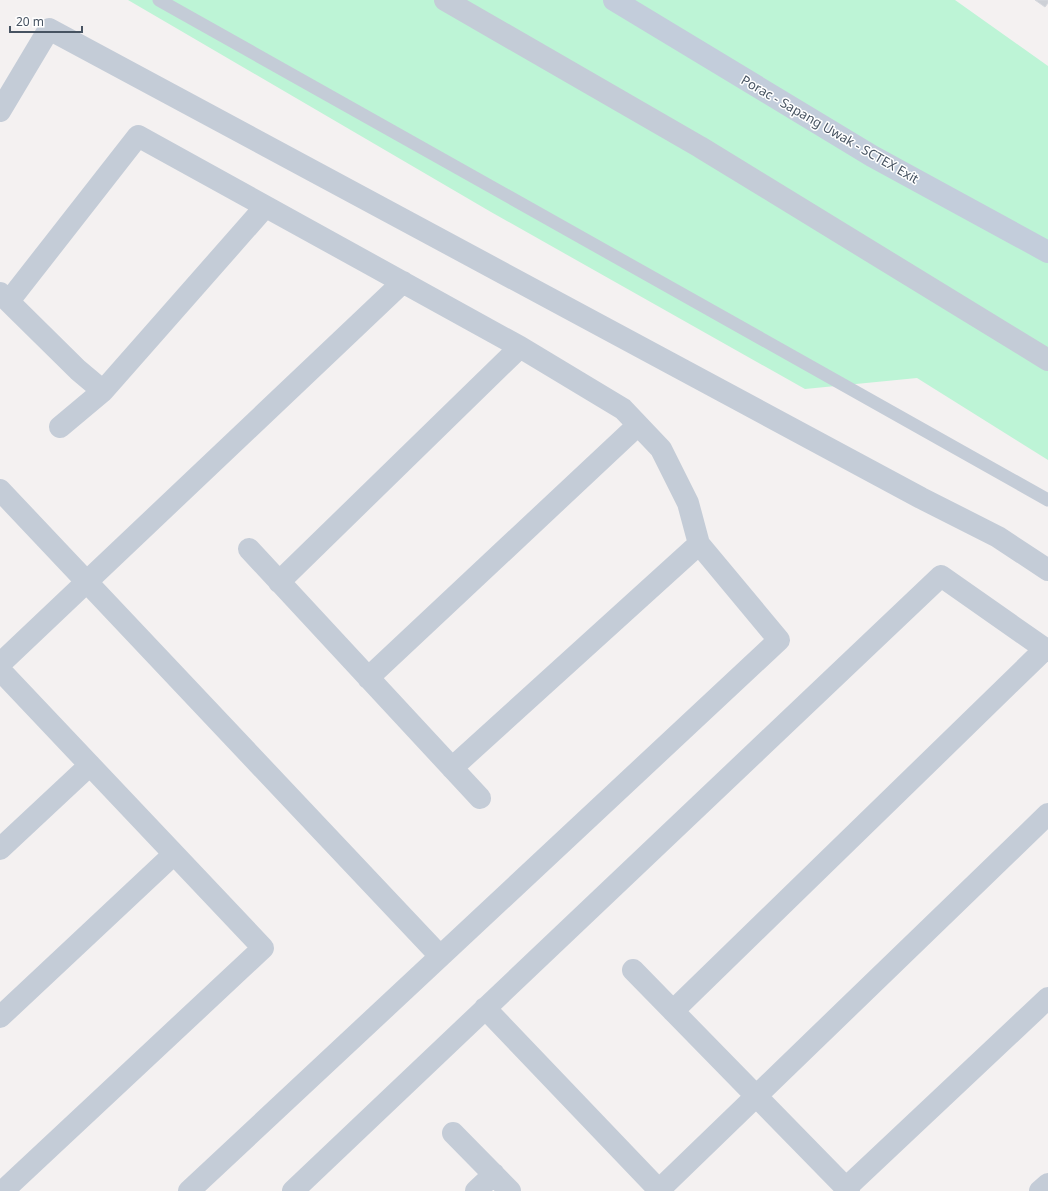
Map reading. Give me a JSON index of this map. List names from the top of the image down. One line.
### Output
{"streets":{"main road":["Porac - Sapang Uwak - SCTEX Exit"]},"scale_bar":"20 m"}
